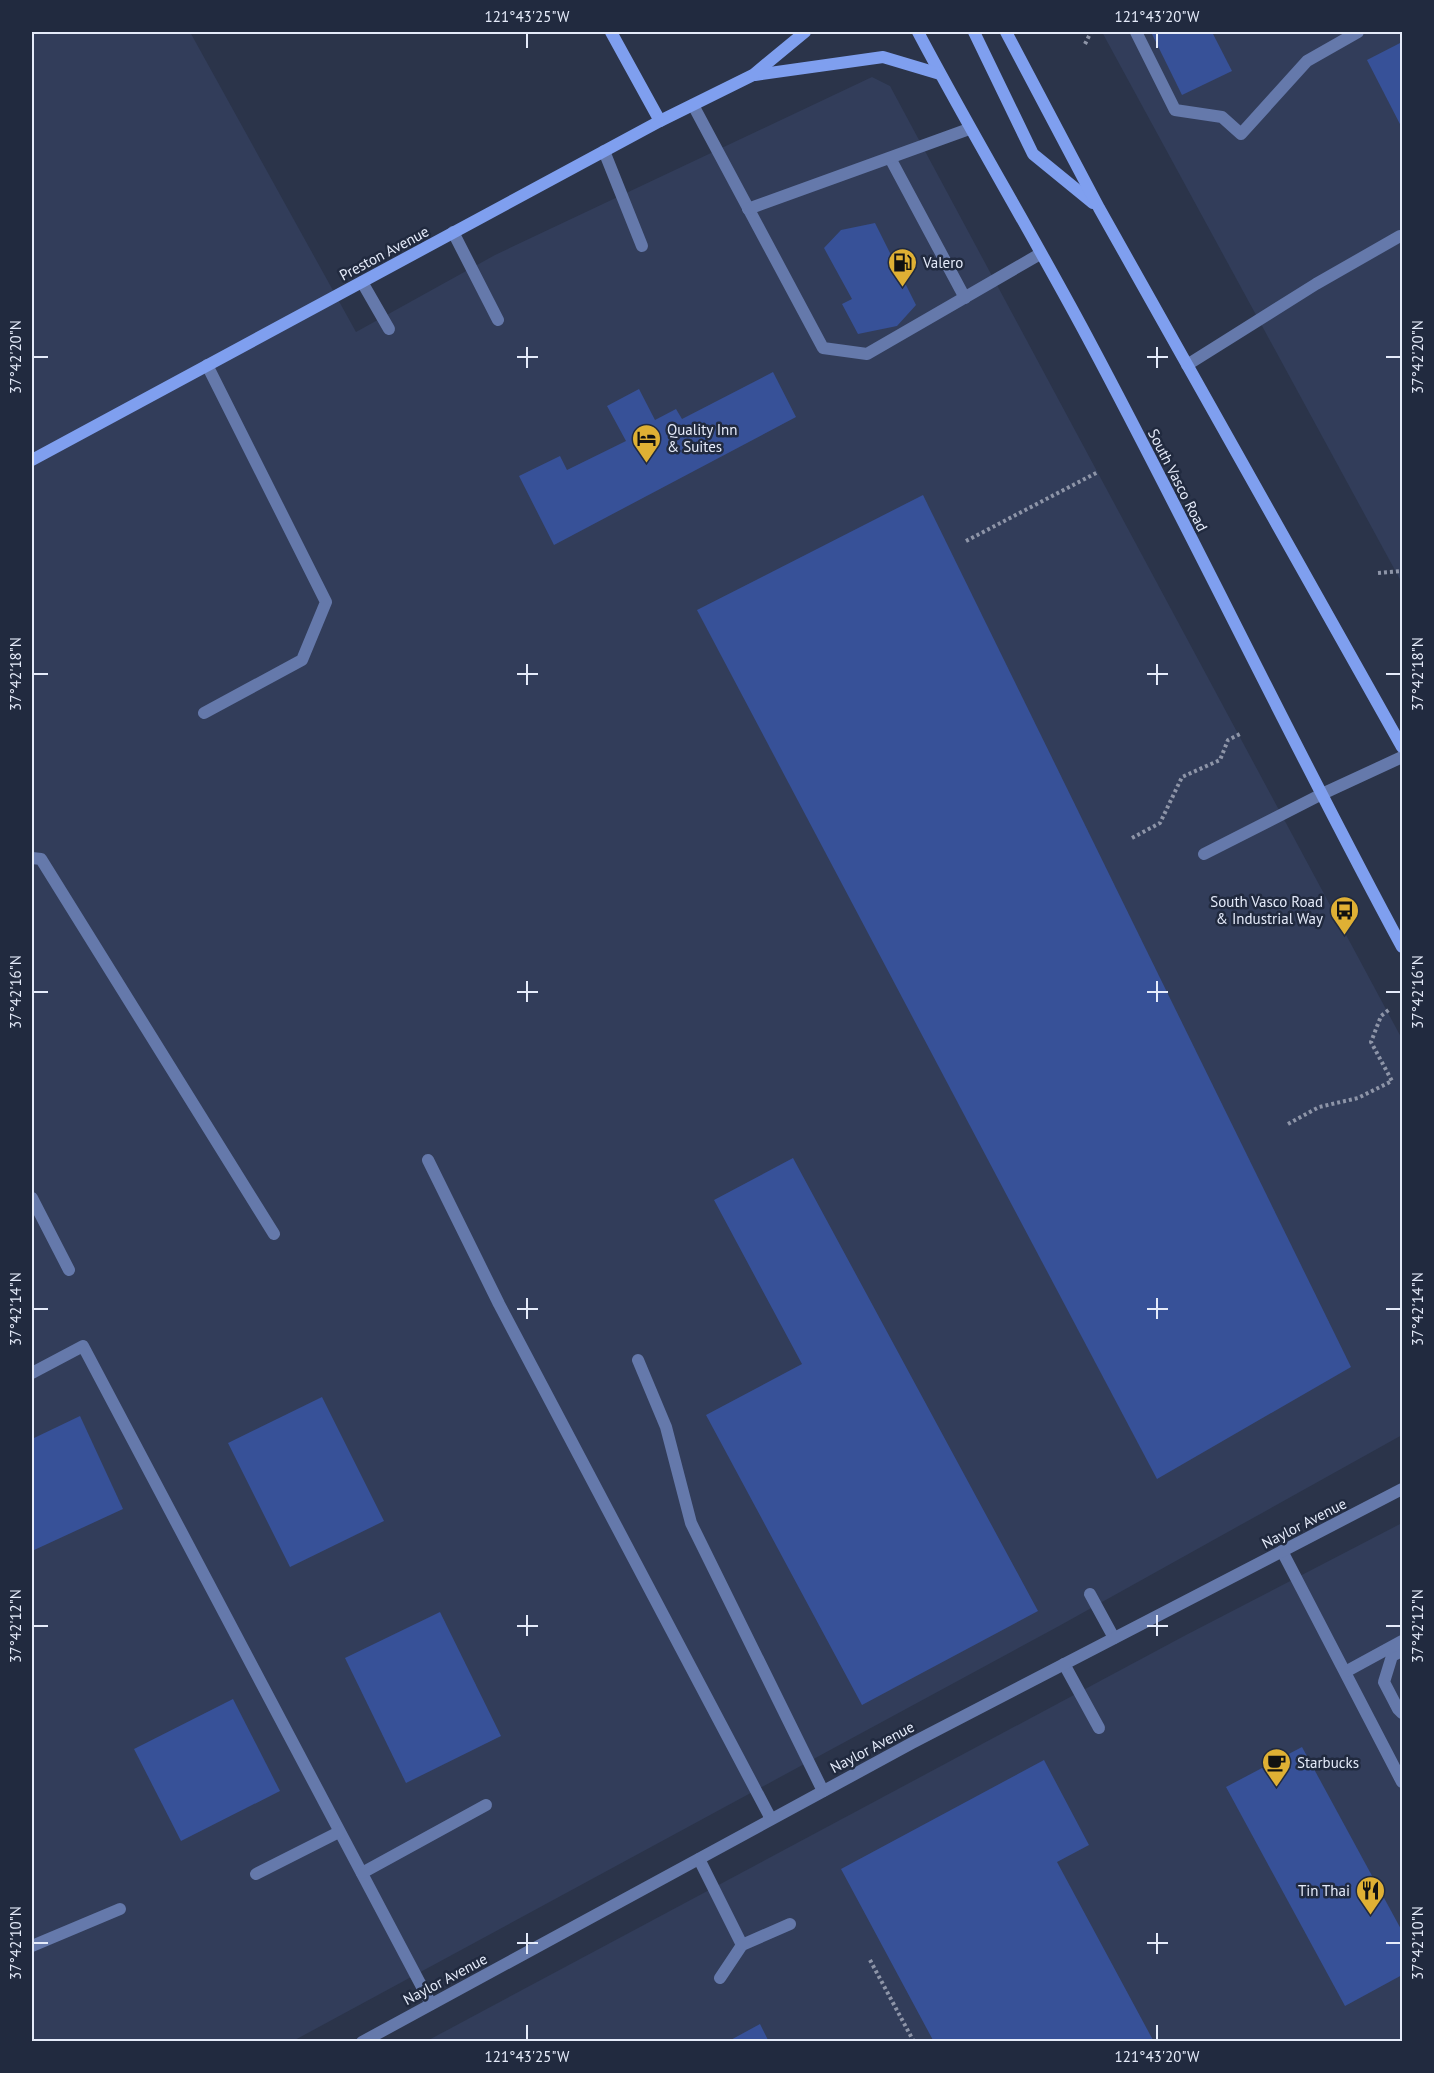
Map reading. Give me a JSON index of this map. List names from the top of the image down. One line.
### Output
{"streets":{"main road":["Preston Avenue","South Vasco Road"],"street":["Naylor Avenue"]},"places":{"fuel station":["Valero"],"hotel":["Quality Inn & Suites"],"bus stop":["South Vasco Road & Industrial Way"],"cafe":["Starbucks"],"restaurant":["Tin Thai"]},"coordinates":["121°43'25\"W","121°43'20\"W","37°42'20\"N","37°42'18\"N","37°42'16\"N","37°42'14\"N","37°42'12\"N","37°42'10\"N"]}
